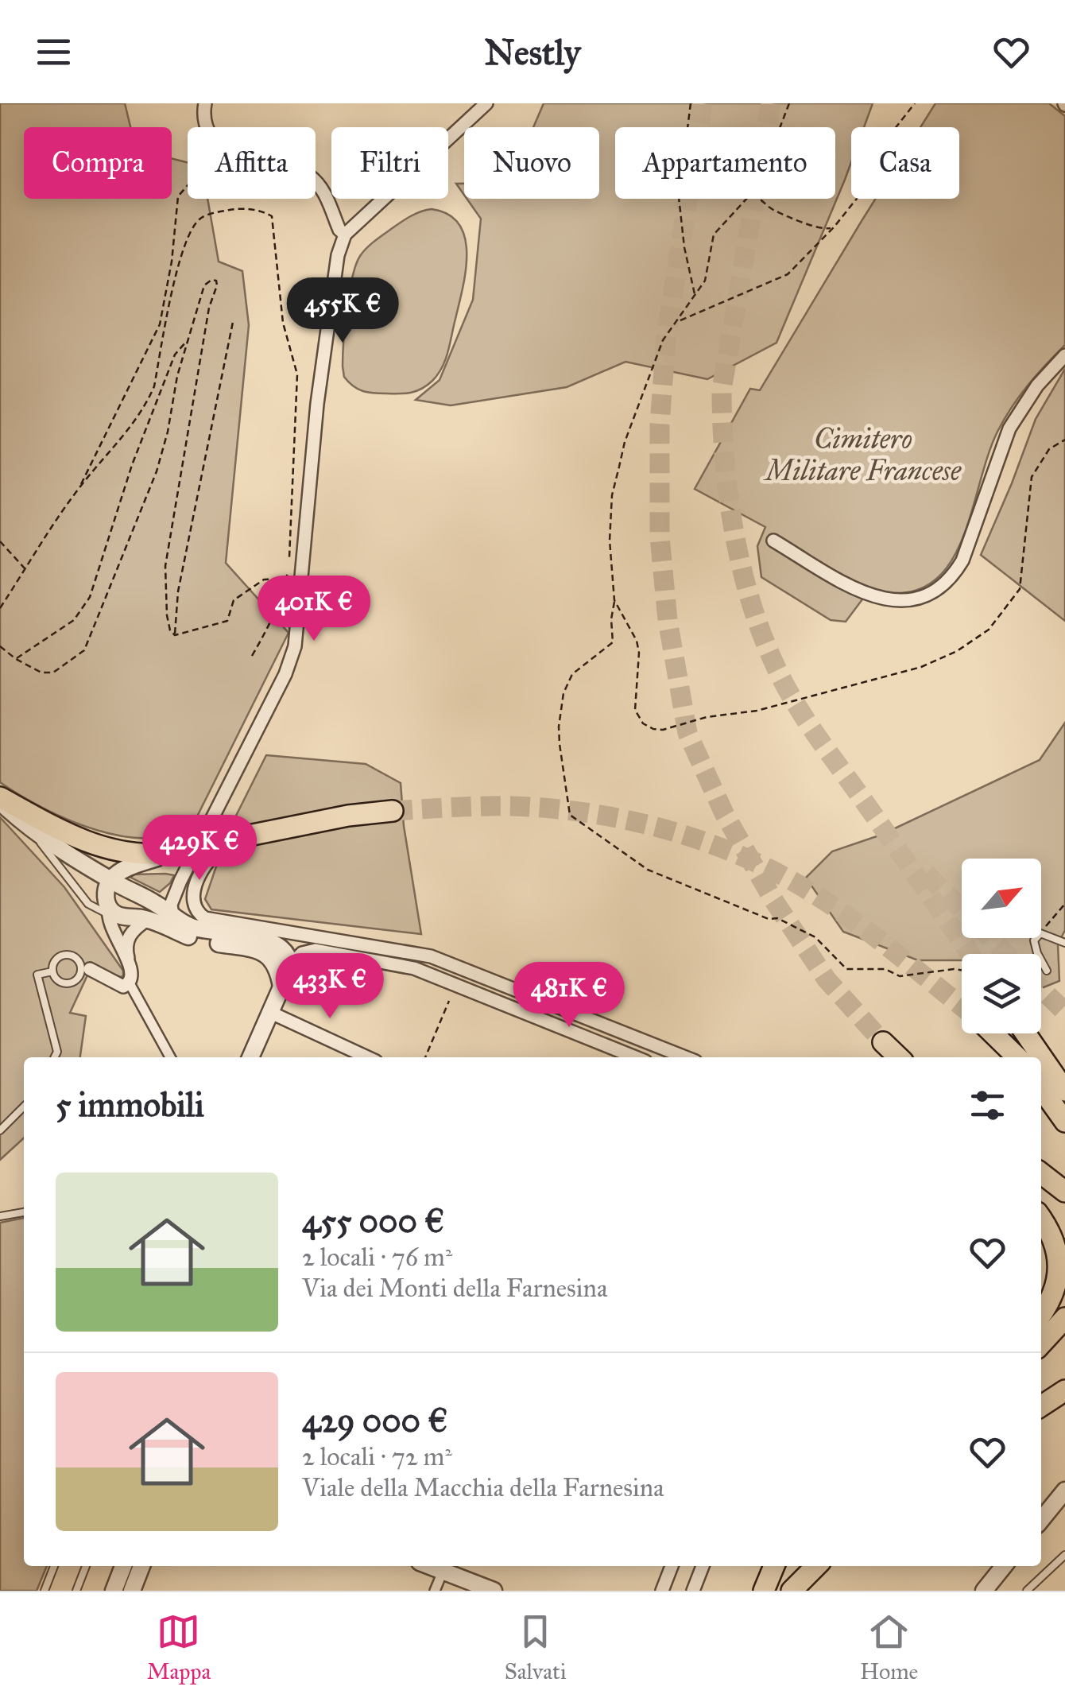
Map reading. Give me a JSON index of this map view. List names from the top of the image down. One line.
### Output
{"parks":["Cimitero Militare Francese"],"north":"top right","page":{"header":"Nestly","chip":["Compra","Affitta","Filtri","Nuovo","Appartamento","Casa"],"price":["455K €","401K €","429K €","433K €","481K €"],"heading":"5 immobili","list":[{"name":"455 000 €","note":"2 locali · 76 m² · Via dei Monti della Farnesina"},{"name":"429 000 €","note":"2 locali · 72 m² · Viale della Macchia della Farnesina"}],"tabs":["Mappa","Salvati","Home"]}}
